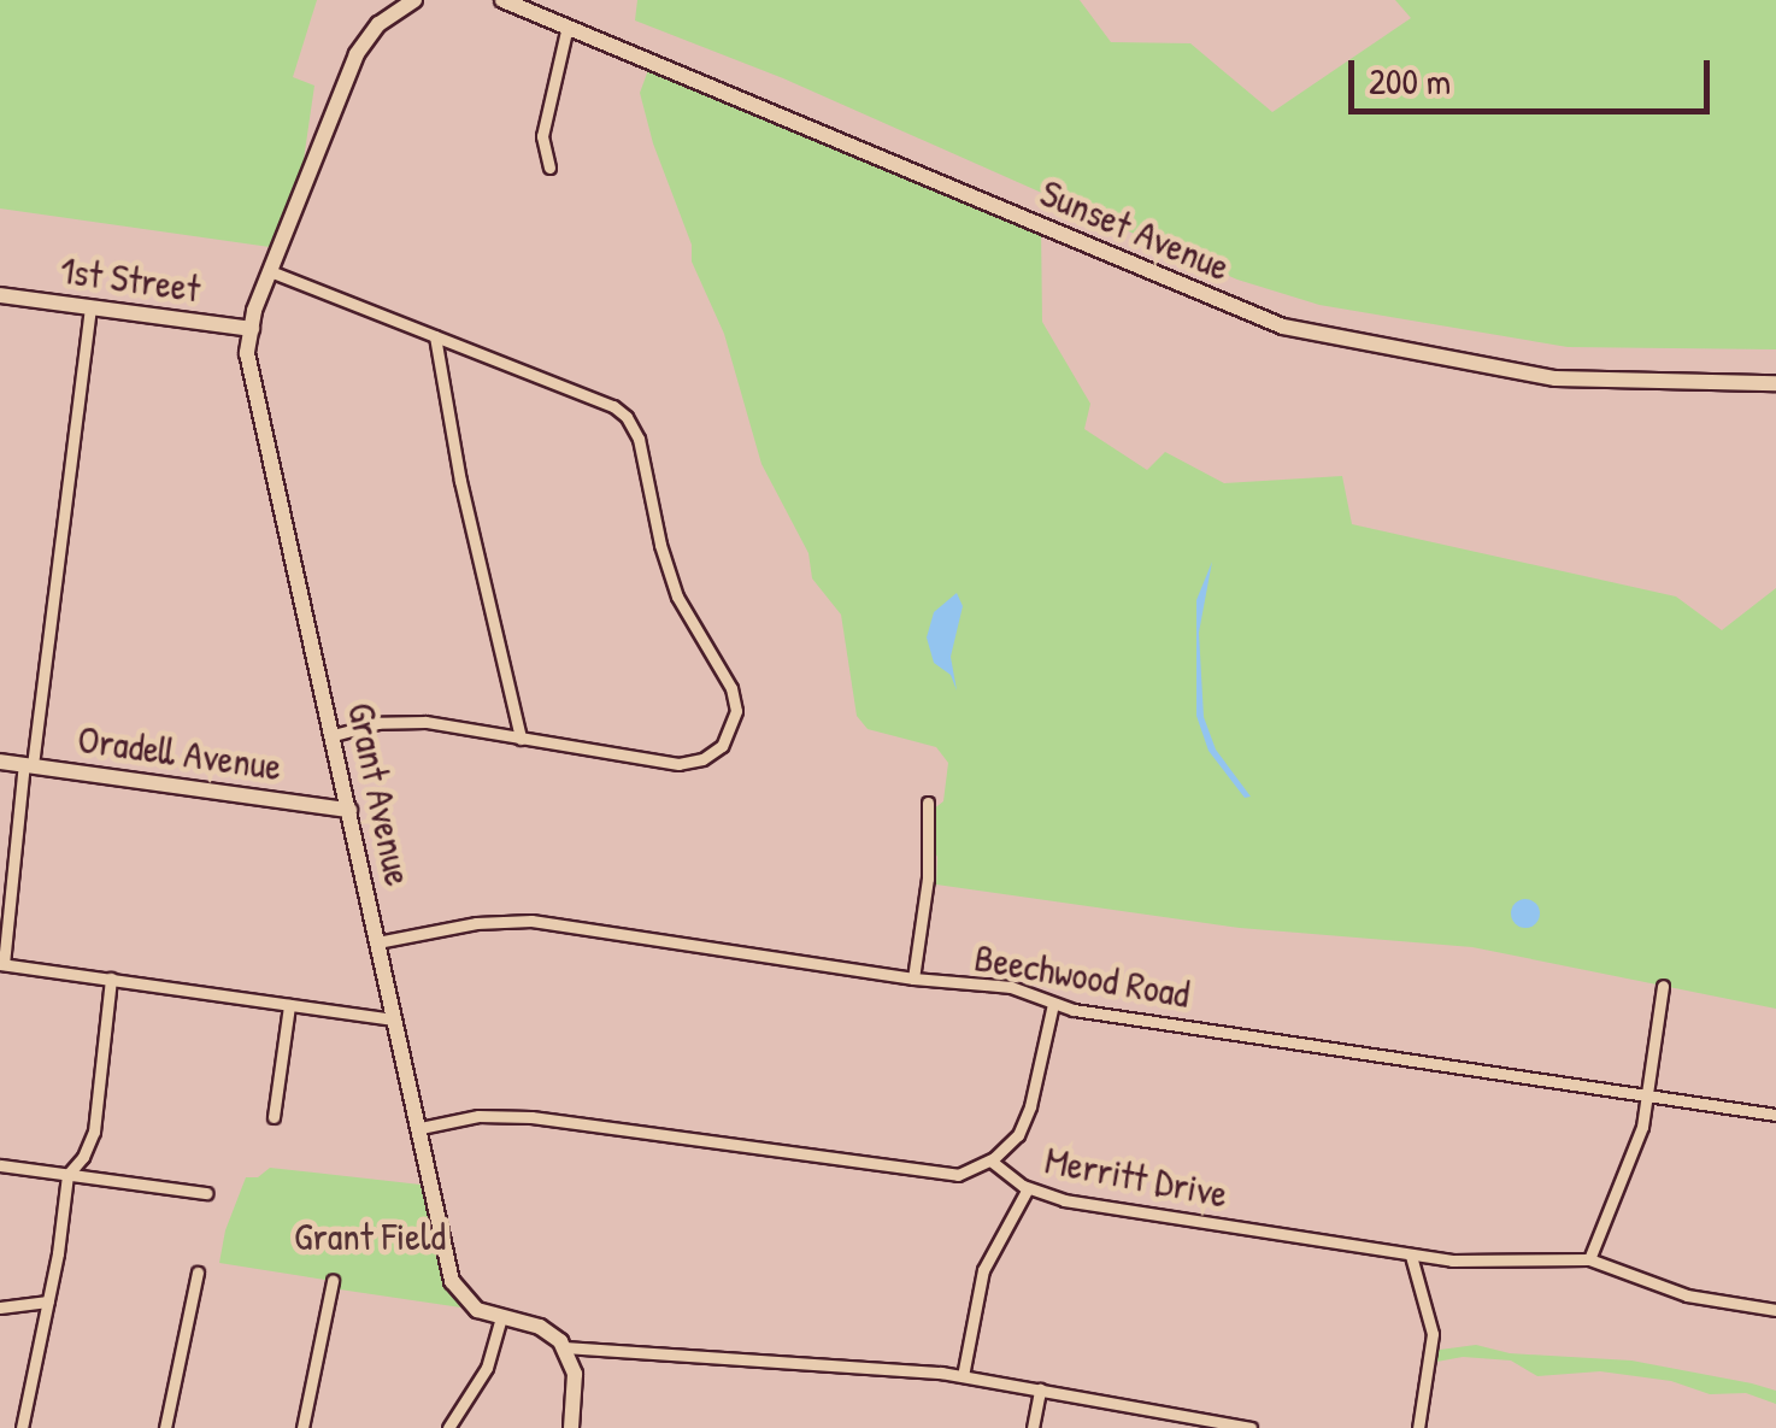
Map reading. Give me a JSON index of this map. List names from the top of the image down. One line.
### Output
{"streets":{"street":["Sunset Avenue","1st Street","Oradell Avenue","Grant Avenue","Beechwood Road","Merritt Drive"]},"crossings":[["1st Street","Grant Avenue"],["Oradell Avenue","Grant Avenue"],["Grant Avenue","Beechwood Road"],["Grant Avenue","Merritt Drive"]],"parks":["Grant Field"],"scale_bar":"200 m"}
